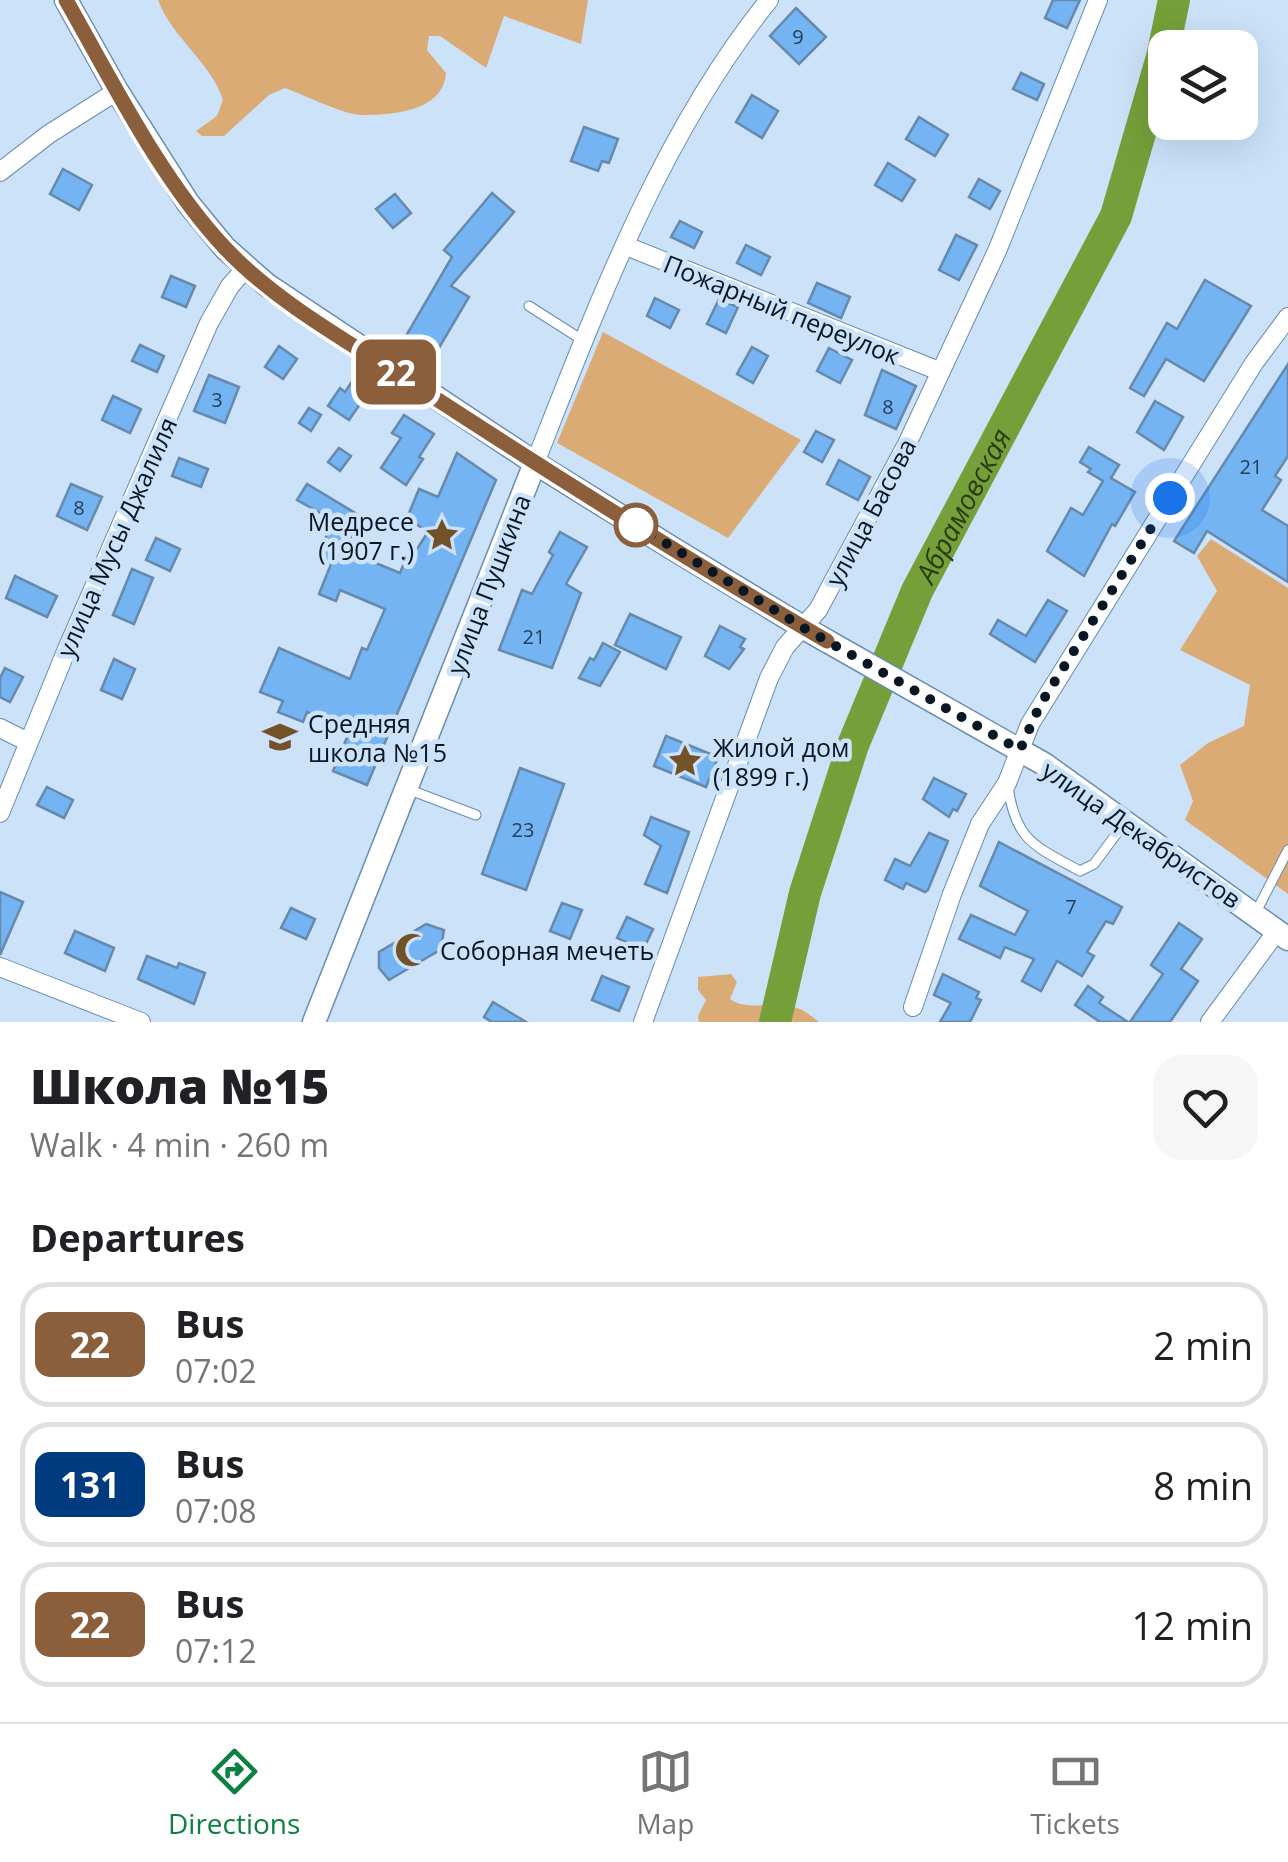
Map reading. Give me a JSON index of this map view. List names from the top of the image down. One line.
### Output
{"streets":{"street":["Пожарный переулок","улица Басова","улица Мусы Джалиля","улица Пушкина","улица Декабристов"]},"crossings":[["Пожарный переулок","улица Басова"],["Пожарный переулок","улица Пушкина"],["улица Басова","улица Декабристов"]],"water":["Абрамовская"],"places":{"place":["Медресе (1907 г.)","Жилой дом (1899 г.)"],"school or university":["Средняя школа №15"],"mosque":["Соборная мечеть"]},"lines":["bus line 22"],"house_numbers":["9","3","8","21","8","21","23","7"],"page":{"on_map":"22","heading":[["Школа №15","Walk · 4 min · 260 m"],"Departures"],"list":[{"mark":"22","name":"Bus","note":"07:02","value":"2 min"},{"mark":"131","name":"Bus","note":"07:08","value":"8 min"},{"mark":"22","name":"Bus","note":"07:12","value":"12 min"}],"tabs":["Directions","Map","Tickets"]}}
